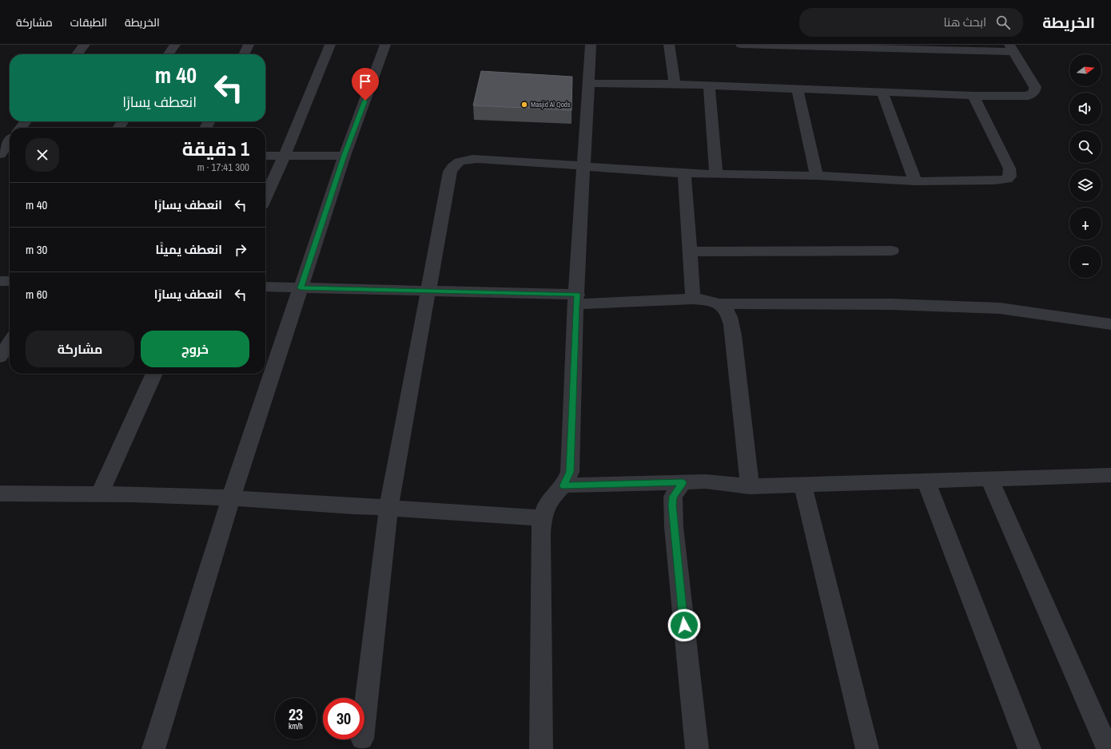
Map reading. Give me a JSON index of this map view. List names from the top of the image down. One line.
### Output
{"places":["Masjid Al Qods"],"north":"right","page":{"header":"الخريطة","search":"ابحث هنا","nav":["الخريطة","الطبقات","مشاركة"],"map_buttons":["+","−"],"turn":["40 m","انعطف يسارًا"],"heading":["1 دقيقة","300 m · 17:41"],"list":[{"name":"انعطف يسارًا","value":"40 m"},{"name":"انعطف يمينًا","value":"30 m"},{"name":"انعطف يسارًا","value":"60 m"}],"buttons":["خروج","مشاركة"],"speed":"23 km/h","limit":"30"}}
